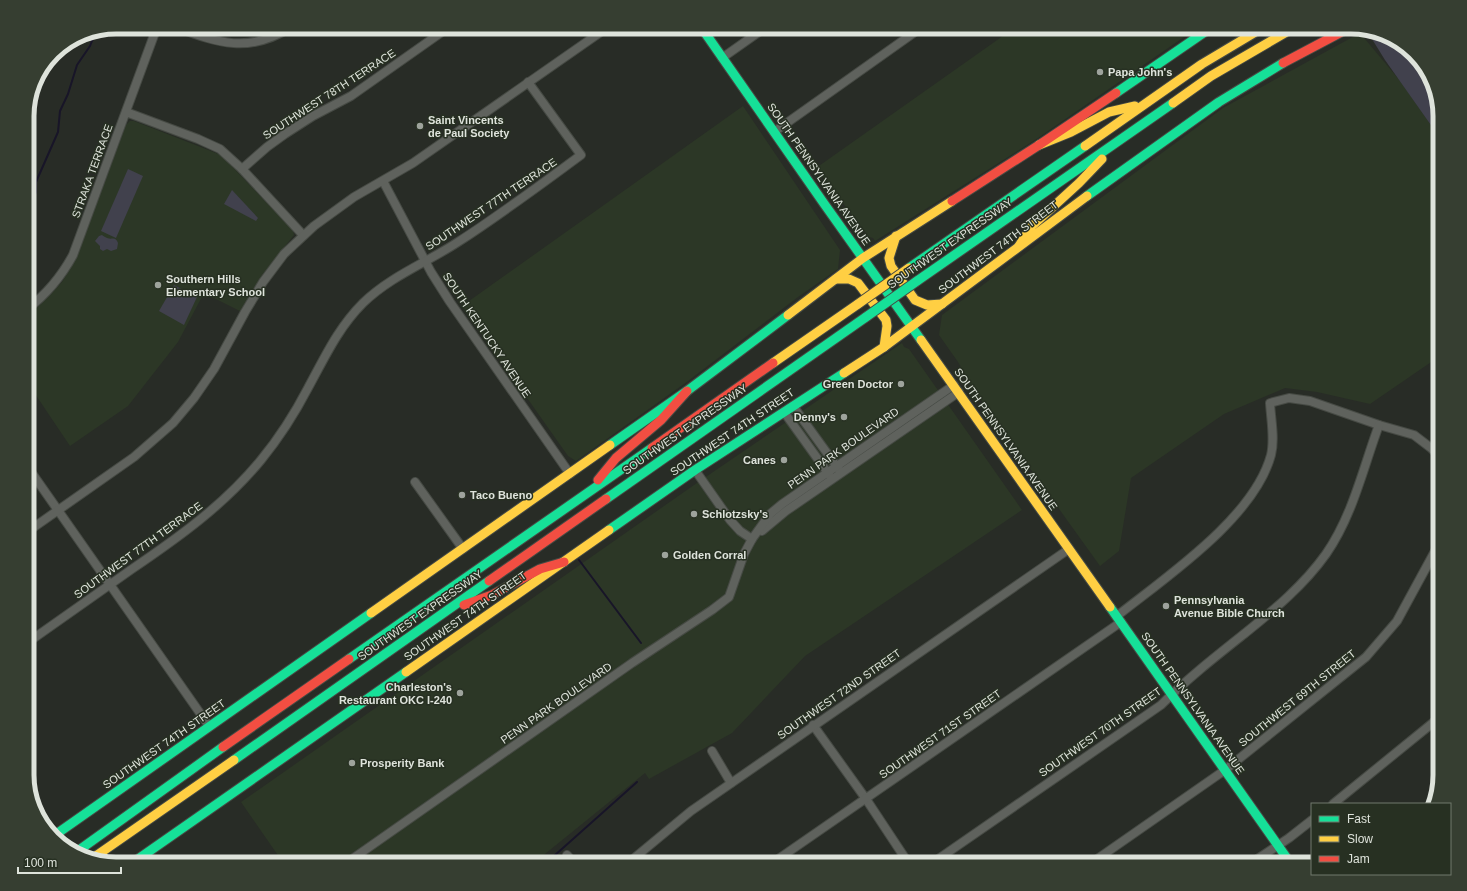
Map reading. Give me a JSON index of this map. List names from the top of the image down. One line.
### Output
{"streets":{"main road":["SOUTH PENNSYLVANIA AVENUE","SOUTHWEST EXPRESSWAY","SOUTHWEST 74TH STREET"],"street":["SOUTHWEST 78TH TERRACE","STRAKA TERRACE","SOUTHWEST 77TH TERRACE","SOUTH KENTUCKY AVENUE","PENN PARK BOULEVARD","SOUTHWEST 72ND STREET","SOUTHWEST 69TH STREET","SOUTHWEST 70TH STREET","SOUTHWEST 71ST STREET"]},"crossings":[["SOUTH PENNSYLVANIA AVENUE","SOUTHWEST 74TH STREET"],["SOUTH PENNSYLVANIA AVENUE","PENN PARK BOULEVARD"],["SOUTH PENNSYLVANIA AVENUE","SOUTHWEST 72ND STREET"],["SOUTH PENNSYLVANIA AVENUE","SOUTHWEST 69TH STREET"],["SOUTH PENNSYLVANIA AVENUE","SOUTHWEST 70TH STREET"],["SOUTH PENNSYLVANIA AVENUE","SOUTHWEST 71ST STREET"],["SOUTHWEST 77TH TERRACE","SOUTH KENTUCKY AVENUE"],["SOUTHWEST 74TH STREET","SOUTH KENTUCKY AVENUE"],["SOUTHWEST 70TH STREET","SOUTHWEST 71ST STREET"]],"places":["Papa John's","Saint Vincents de Paul Society","Southern Hills Elementary School","Green Doctor","Denny's","Canes","Taco Bueno","Schlotzsky's","Golden Corral","Pennsylvania Avenue Bible Church","Charleston's Restaurant OKC I-240","Prosperity Bank"],"legend":["Fast","Slow","Jam"],"scale_bar":"100 m"}
